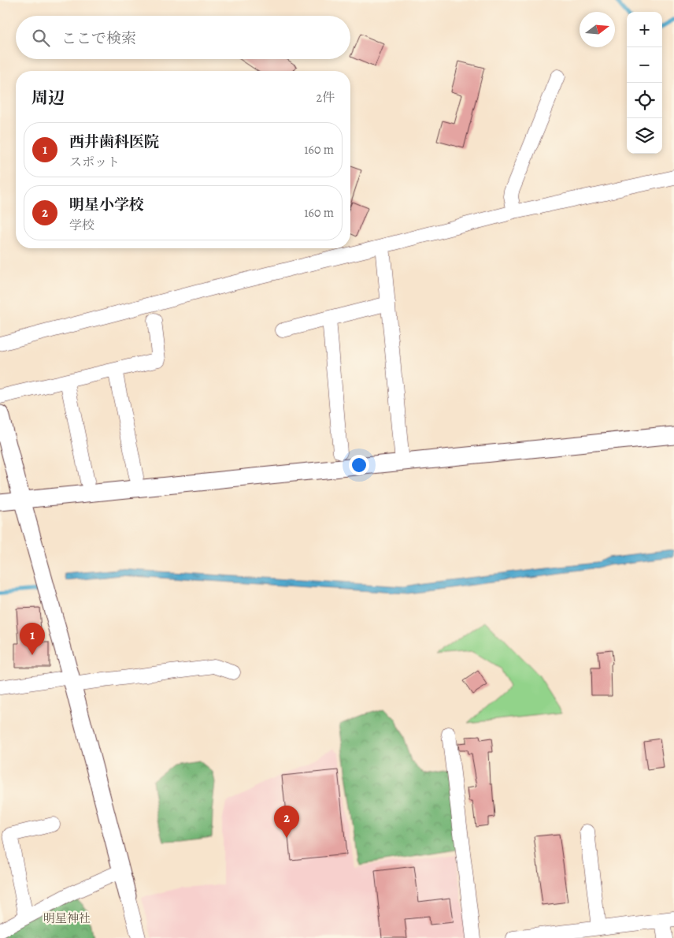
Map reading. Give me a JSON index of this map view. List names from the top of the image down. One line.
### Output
{"parks":["明星神社"],"north":"right","page":{"map_buttons":["+","−"],"search":"ここで検索","heading":["周辺","2件"],"list":[{"mark":"1","name":"西井歯科医院","note":"スポット","value":"160 m"},{"mark":"2","name":"明星小学校","note":"学校","value":"160 m"}],"pins":["1","2"]}}
